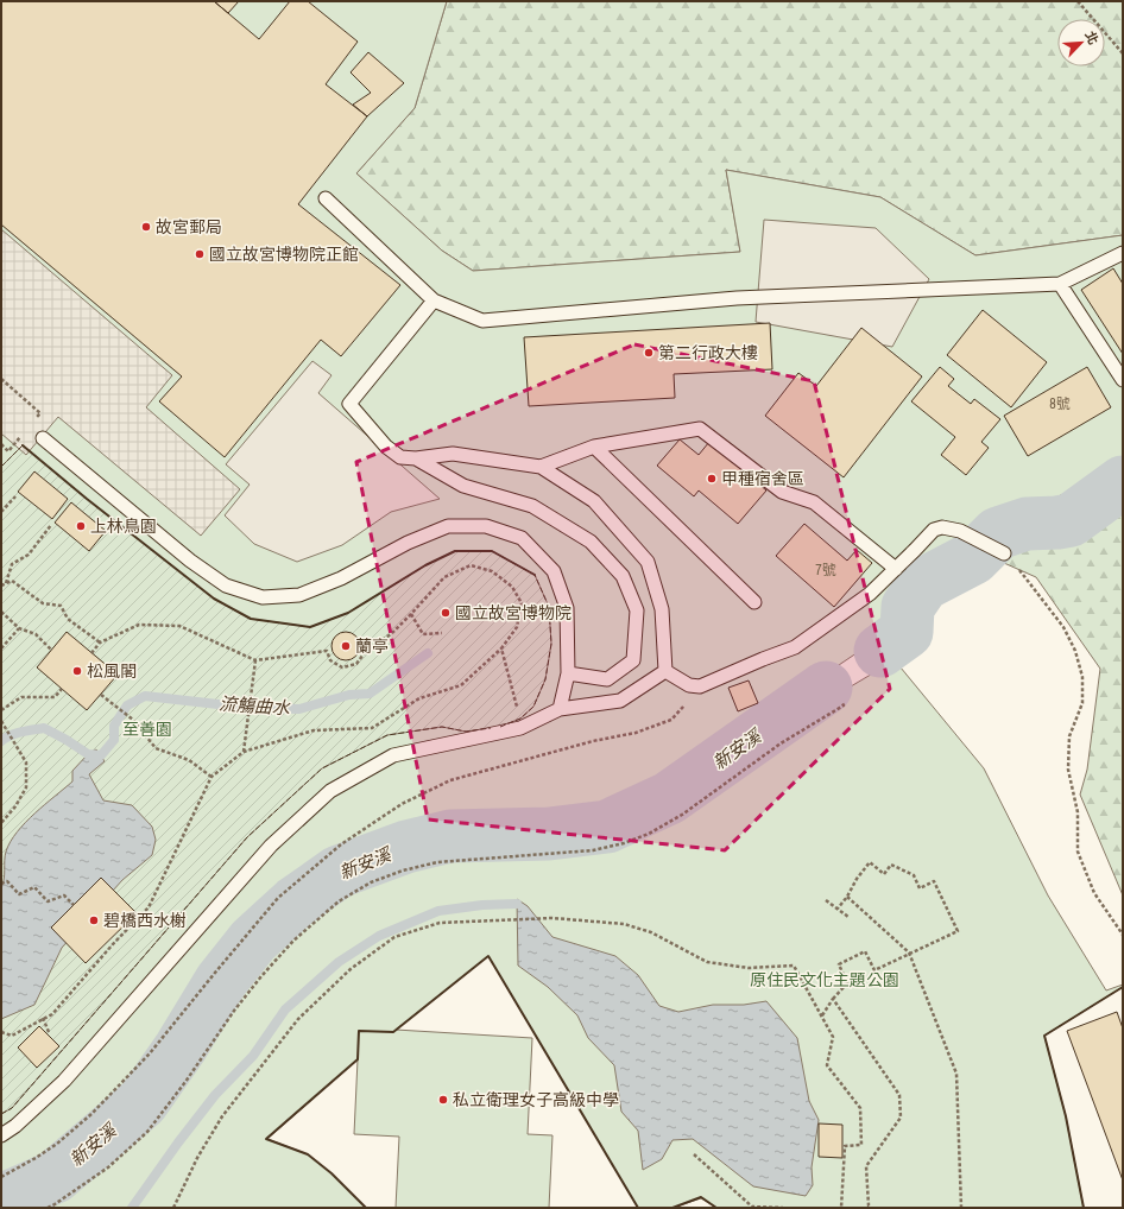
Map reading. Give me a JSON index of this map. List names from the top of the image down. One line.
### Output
{"water":["流觴曲水","新安溪"],"parks":["至善園","原住民文化主題公園"],"places":["故宮郵局","國立故宮博物院正館","第二行政大樓","甲種宿舍區","上林鳥園","國立故宮博物院","蘭亭","松風閣","碧橋西水榭","私立衛理女子高級中學"],"house_numbers":["8號","7號"],"north":"top right"}
